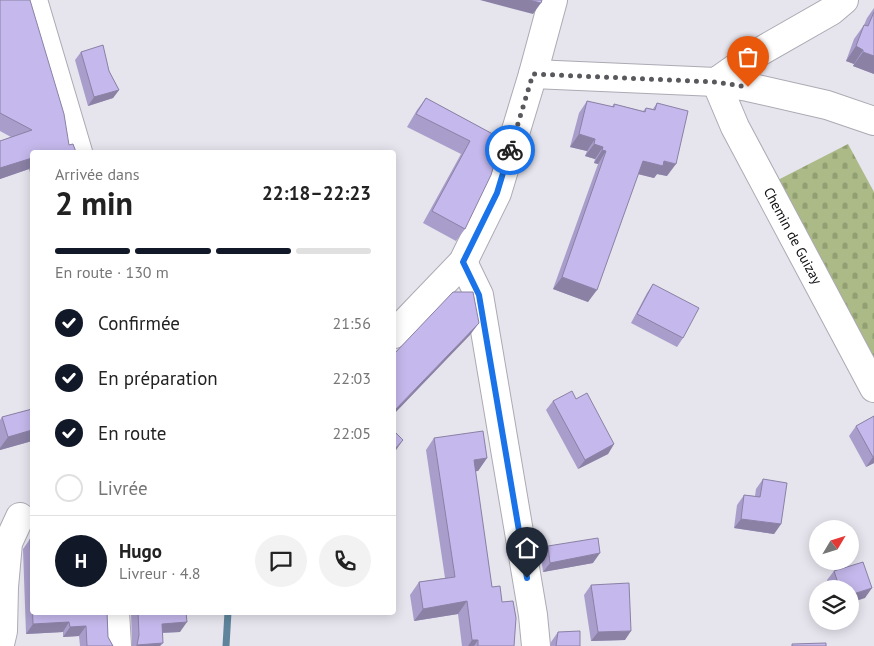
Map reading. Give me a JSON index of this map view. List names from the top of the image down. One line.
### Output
{"streets":{"street":["Chemin de Guizay"]},"north":"top right","page":{"heading":["2 min","Arrivée dans","22:18–22:23"],"panel":["Hugo","Livreur · 4.8"],"bar":"En route · 130 m","list":[["Confirmée","21:56"],["En préparation","22:03"],["En route","22:05"],"Livrée"],"round":"H"}}
